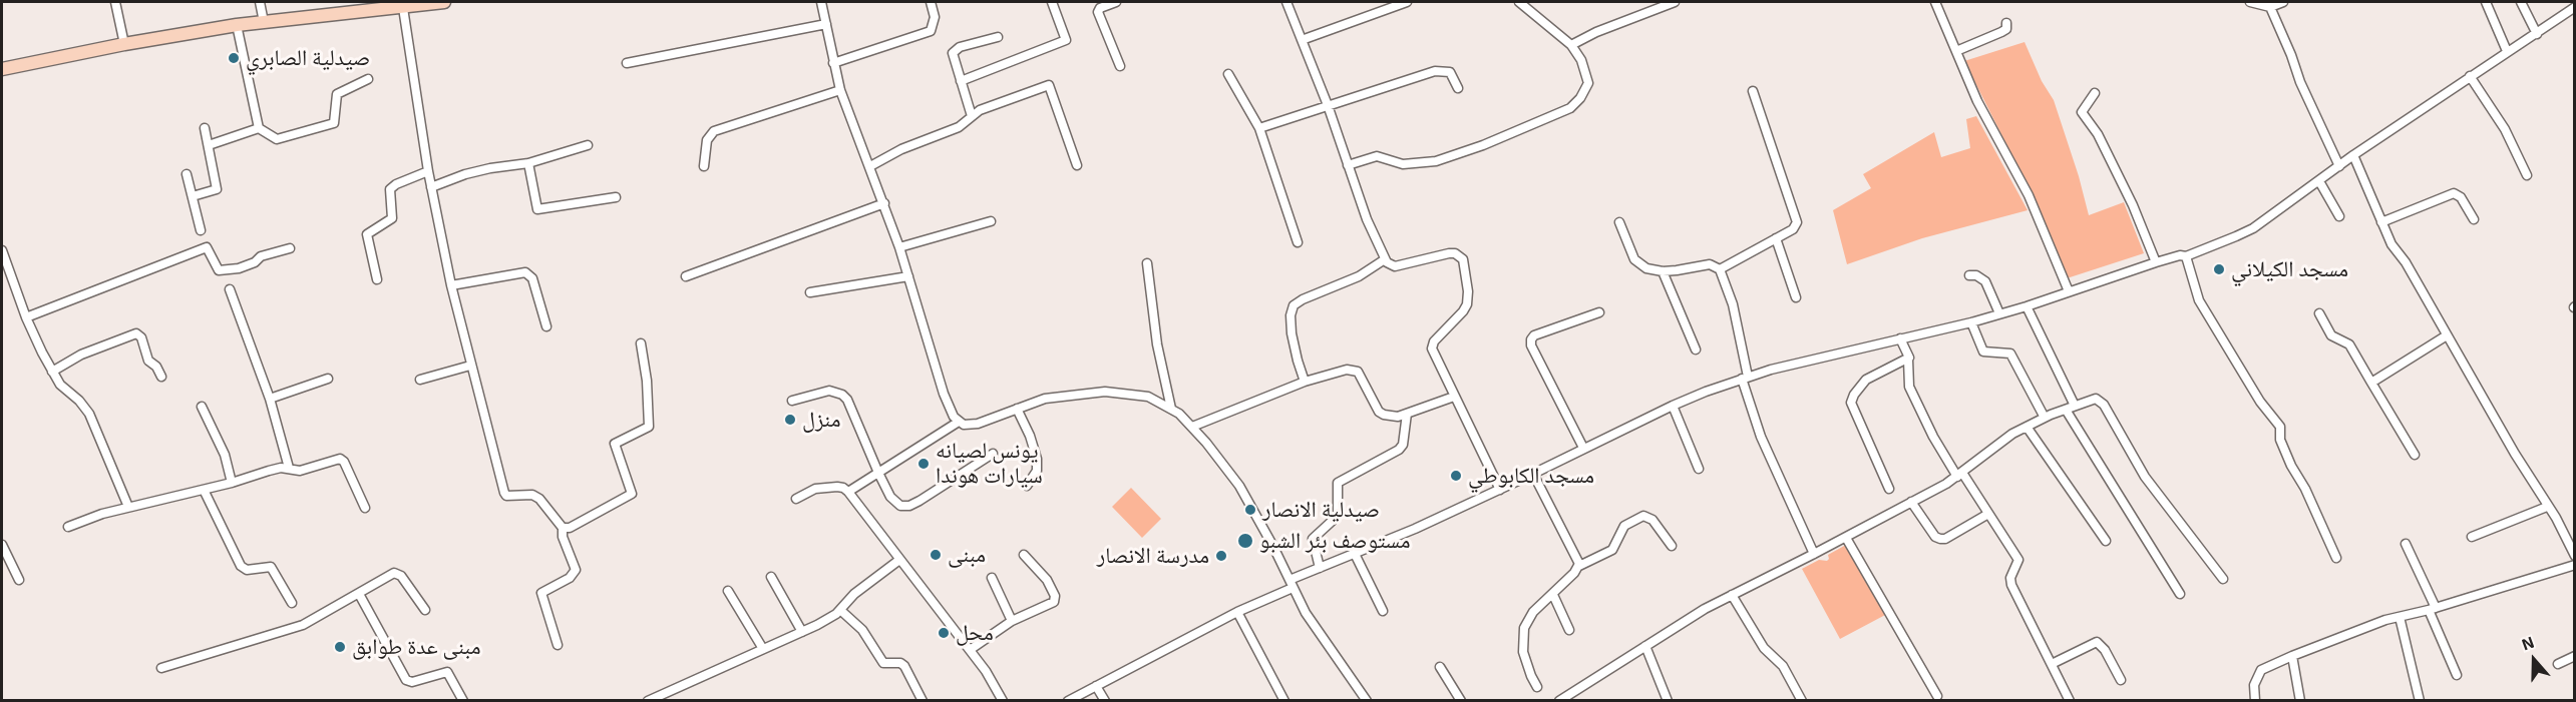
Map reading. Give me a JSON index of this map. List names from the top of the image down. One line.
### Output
{"places":["صيدلية الصابري","مسجد الكيلاني","منزل","يونس لصيانه سيارات هوندا","مسجد الكابوطي","صيدلية الانصار","مستوصف بئر الشبو","مبنى","مدرسة الانصار","محل","مبنى عدة طوابق"],"north":"top"}
